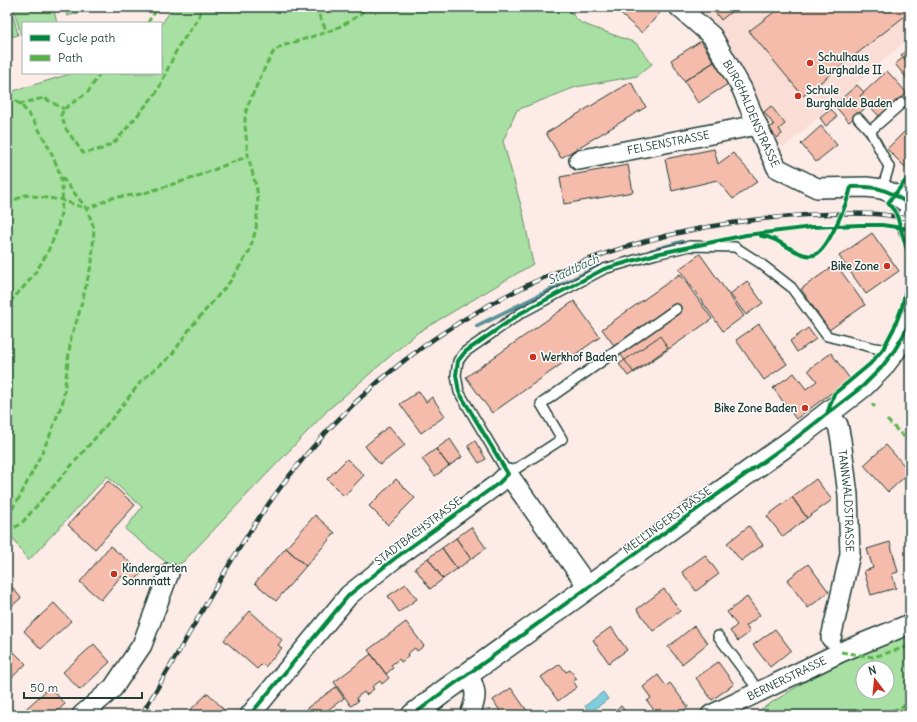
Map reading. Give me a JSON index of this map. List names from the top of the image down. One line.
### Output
{"streets":{"main road":["MELLINGERSTRASSE"],"street":["BURGHALDENSTRASSE","FELSENSTRASSE","TANNWALDSTRASSE","STADTBACHSTRASSE","BERNERSTRASSE"]},"crossings":[["BURGHALDENSTRASSE","FELSENSTRASSE"],["TANNWALDSTRASSE","MELLINGERSTRASSE"],["TANNWALDSTRASSE","BERNERSTRASSE"]],"water":["Stadtbach"],"places":["Schulhaus Burghalde II","Schule Burghalde Baden","Bike Zone","Werkhof Baden","Bike Zone Baden","Kindergarten Sonnmatt"],"legend":["Cycle path","Path"],"scale_bar":"50 m","north":"top"}
